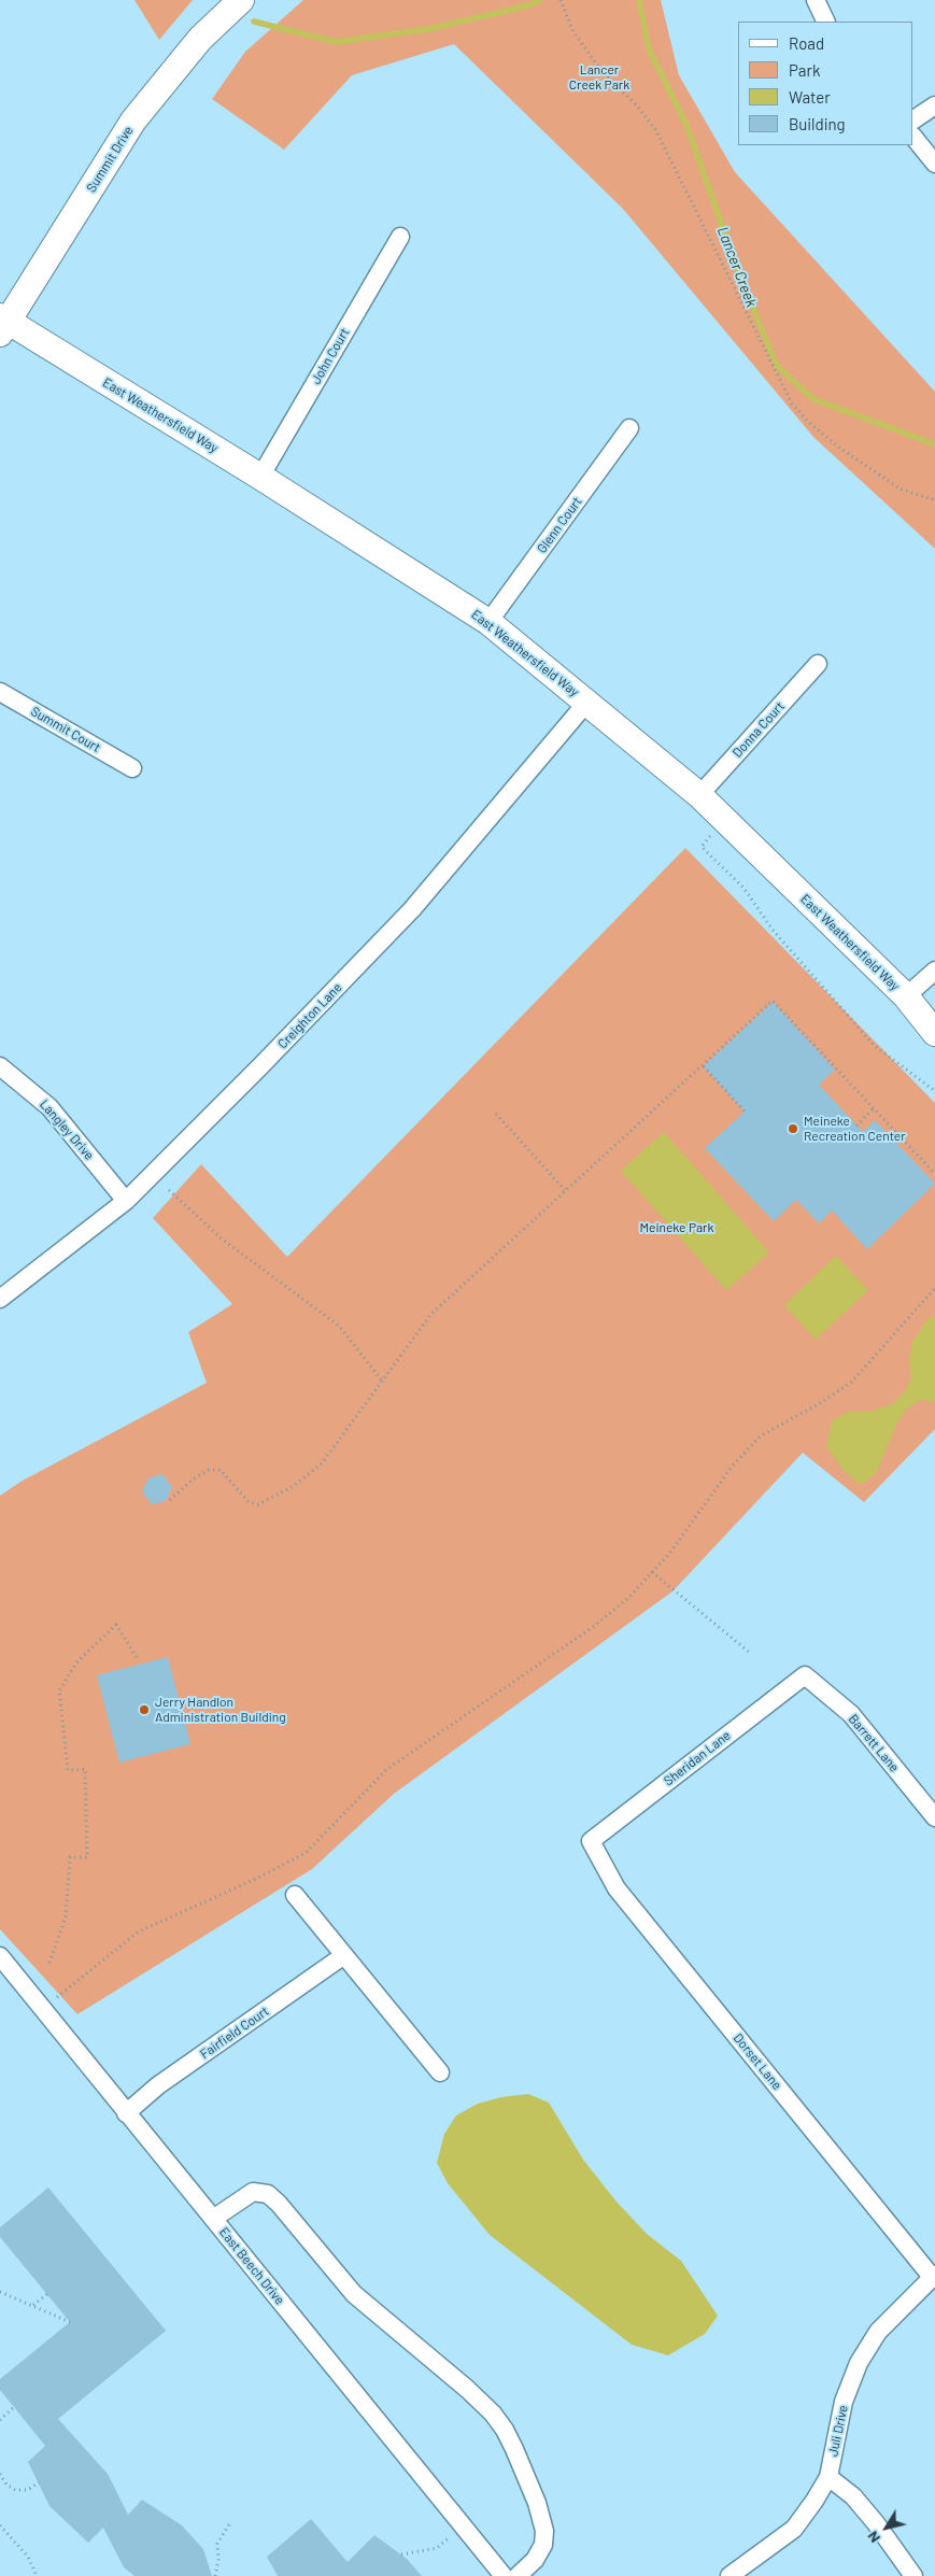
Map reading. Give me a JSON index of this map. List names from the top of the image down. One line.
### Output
{"streets":{"street":["Summit Drive","John Court","East Weathersfield Way","Glenn Court","Summit Court","Donna Court","Creighton Lane","Langley Drive","Barrett Lane","Sheridan Lane","Fairfield Court","Dorset Lane","East Beech Drive","Juli Drive"]},"crossings":[["Summit Drive","East Weathersfield Way"],["John Court","East Weathersfield Way"],["East Weathersfield Way","Glenn Court"],["East Weathersfield Way","Donna Court"],["East Weathersfield Way","Creighton Lane"],["Creighton Lane","Langley Drive"],["Barrett Lane","Sheridan Lane"],["Sheridan Lane","Dorset Lane"],["Fairfield Court","East Beech Drive"],["Dorset Lane","Juli Drive"]],"water":["Lancer Creek"],"parks":["Lancer Creek Park","Meineke Park"],"places":["Meineke Recreation Center","Jerry Handlon Administration Building"],"legend":["Road","Park","Water","Building"],"north":"bottom left"}
